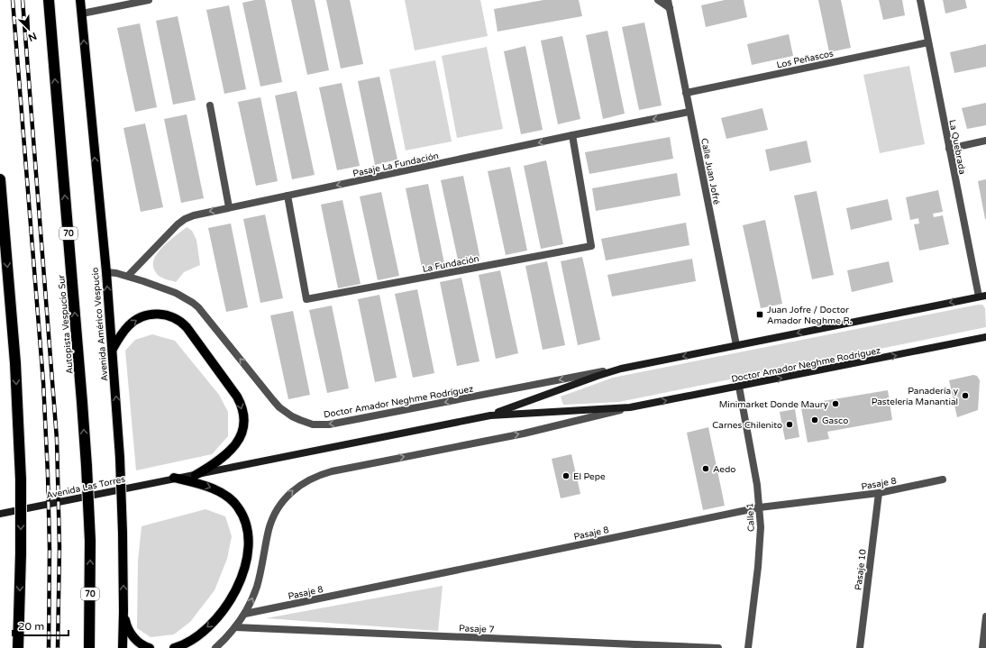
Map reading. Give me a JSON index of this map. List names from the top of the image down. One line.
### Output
{"streets":{"highway":["70","Autopista Vespucio Sur"],"main road":["Avenida Américo Vespucio","Doctor Amador Neghme Rodríguez","Avenida Las Torres"],"street":["Los Peñascos","La Quebrada","Pasaje La Fundación","Calle Juan Jofré","La Fundación","Pasaje 8","Calle 1","Pasaje 10","Pasaje 7"]},"crossings":[["Los Peñascos","La Quebrada"],["Los Peñascos","Calle Juan Jofré"],["La Quebrada","Doctor Amador Neghme Rodríguez"],["Pasaje La Fundación","Calle Juan Jofré"],["Pasaje La Fundación","La Fundación"],["Pasaje La Fundación","Doctor Amador Neghme Rodríguez"],["Calle Juan Jofré","Doctor Amador Neghme Rodríguez"],["Avenida Américo Vespucio","Doctor Amador Neghme Rodríguez"],["Doctor Amador Neghme Rodríguez","Pasaje 8"],["Doctor Amador Neghme Rodríguez","Avenida Las Torres"],["Doctor Amador Neghme Rodríguez","Calle 1"],["Doctor Amador Neghme Rodríguez","Pasaje 7"],["Pasaje 8","Calle 1"],["Pasaje 8","Pasaje 10"]],"one_way":["Pasaje La Fundación","Avenida Américo Vespucio"],"places":{"transit":["Juan Jofre / Doctor Amador Neghme R."],"other":["Panadería y Pastelería Manantial","Minimarket Donde Maury","Gasco","Carnes Chilenito","Aedo","El Pepe"]},"scale_bar":"20 m","north":"bottom right"}
